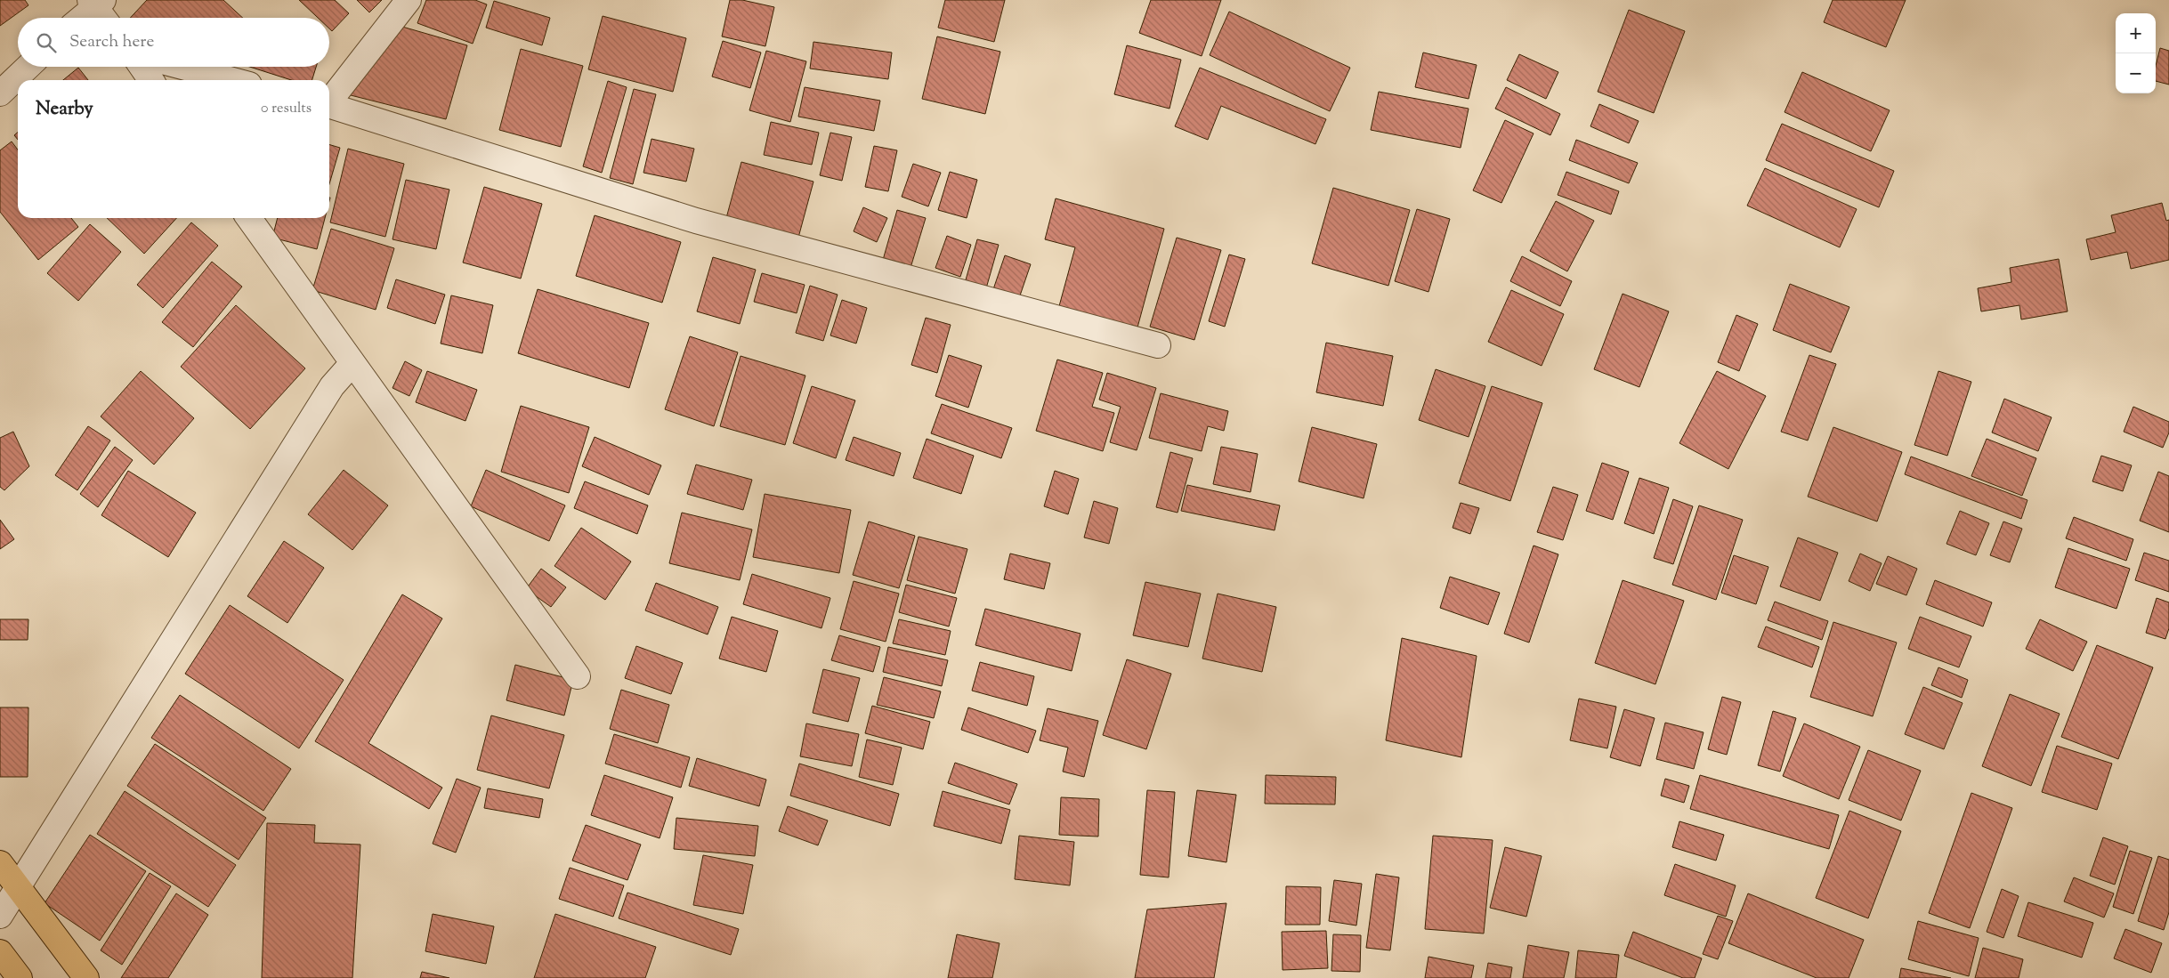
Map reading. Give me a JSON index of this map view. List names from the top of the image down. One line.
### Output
{"page":{"map_buttons":["+","−"],"search":"Search here","heading":["Nearby","0 results"]}}
